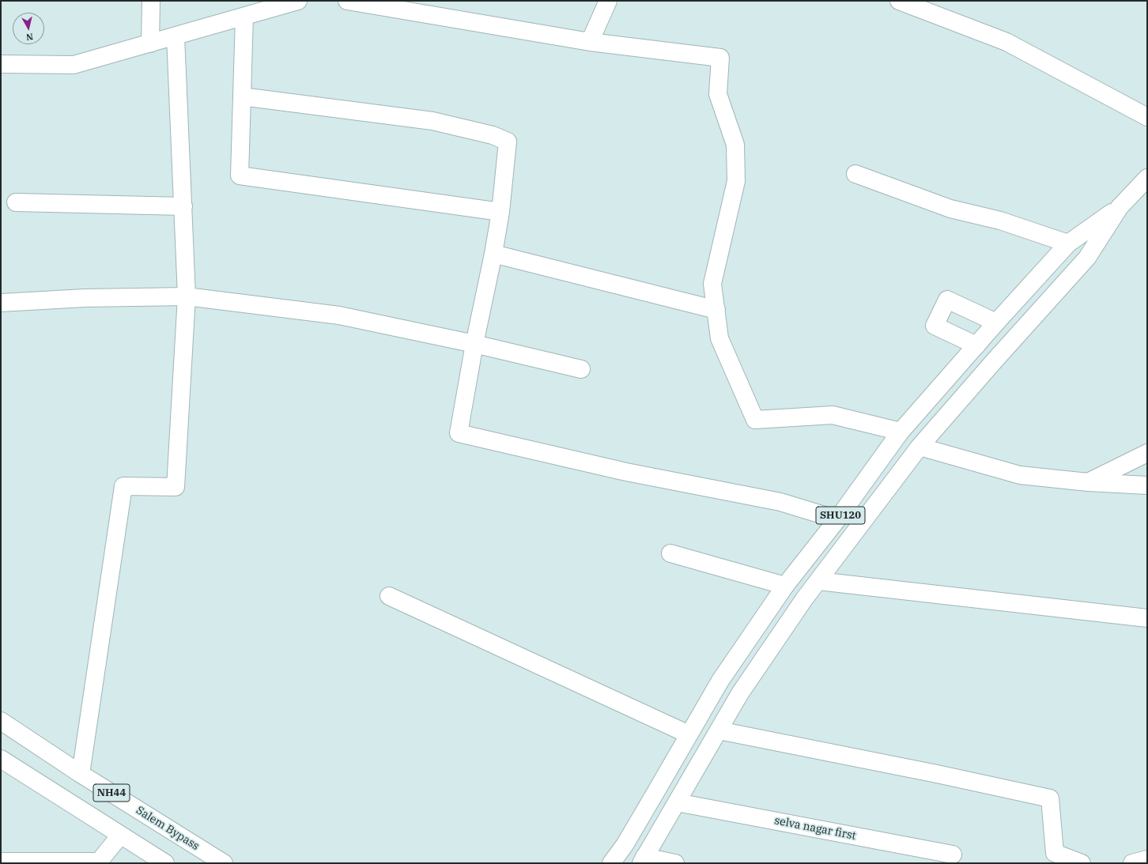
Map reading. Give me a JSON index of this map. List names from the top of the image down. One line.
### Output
{"streets":{"main road":["SHU120","NH44","Salem Bypass","selva nagar first"]},"crossings":[["SHU120","selva nagar first"]],"north":"bottom"}
